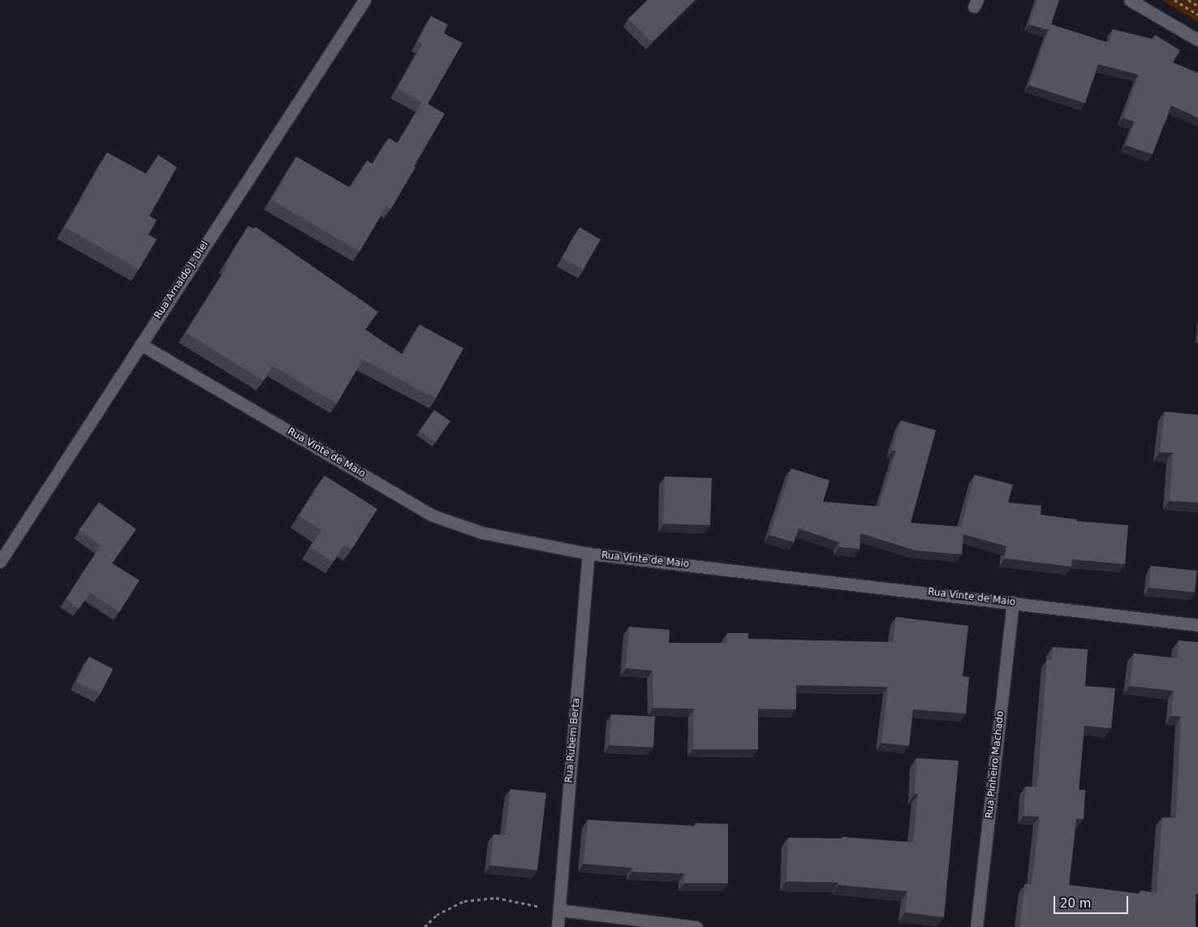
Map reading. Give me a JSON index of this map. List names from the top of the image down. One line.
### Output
{"streets":{"street":["Rua Arnaldo J. Diel","Rua Vinte de Maio","Rua Rubem Berta","Rua Pinheiro Machado"]},"crossings":[["Rua Arnaldo J. Diel","Rua Vinte de Maio"],["Rua Vinte de Maio","Rua Rubem Berta"],["Rua Vinte de Maio","Rua Pinheiro Machado"]],"scale_bar":"20 m"}
